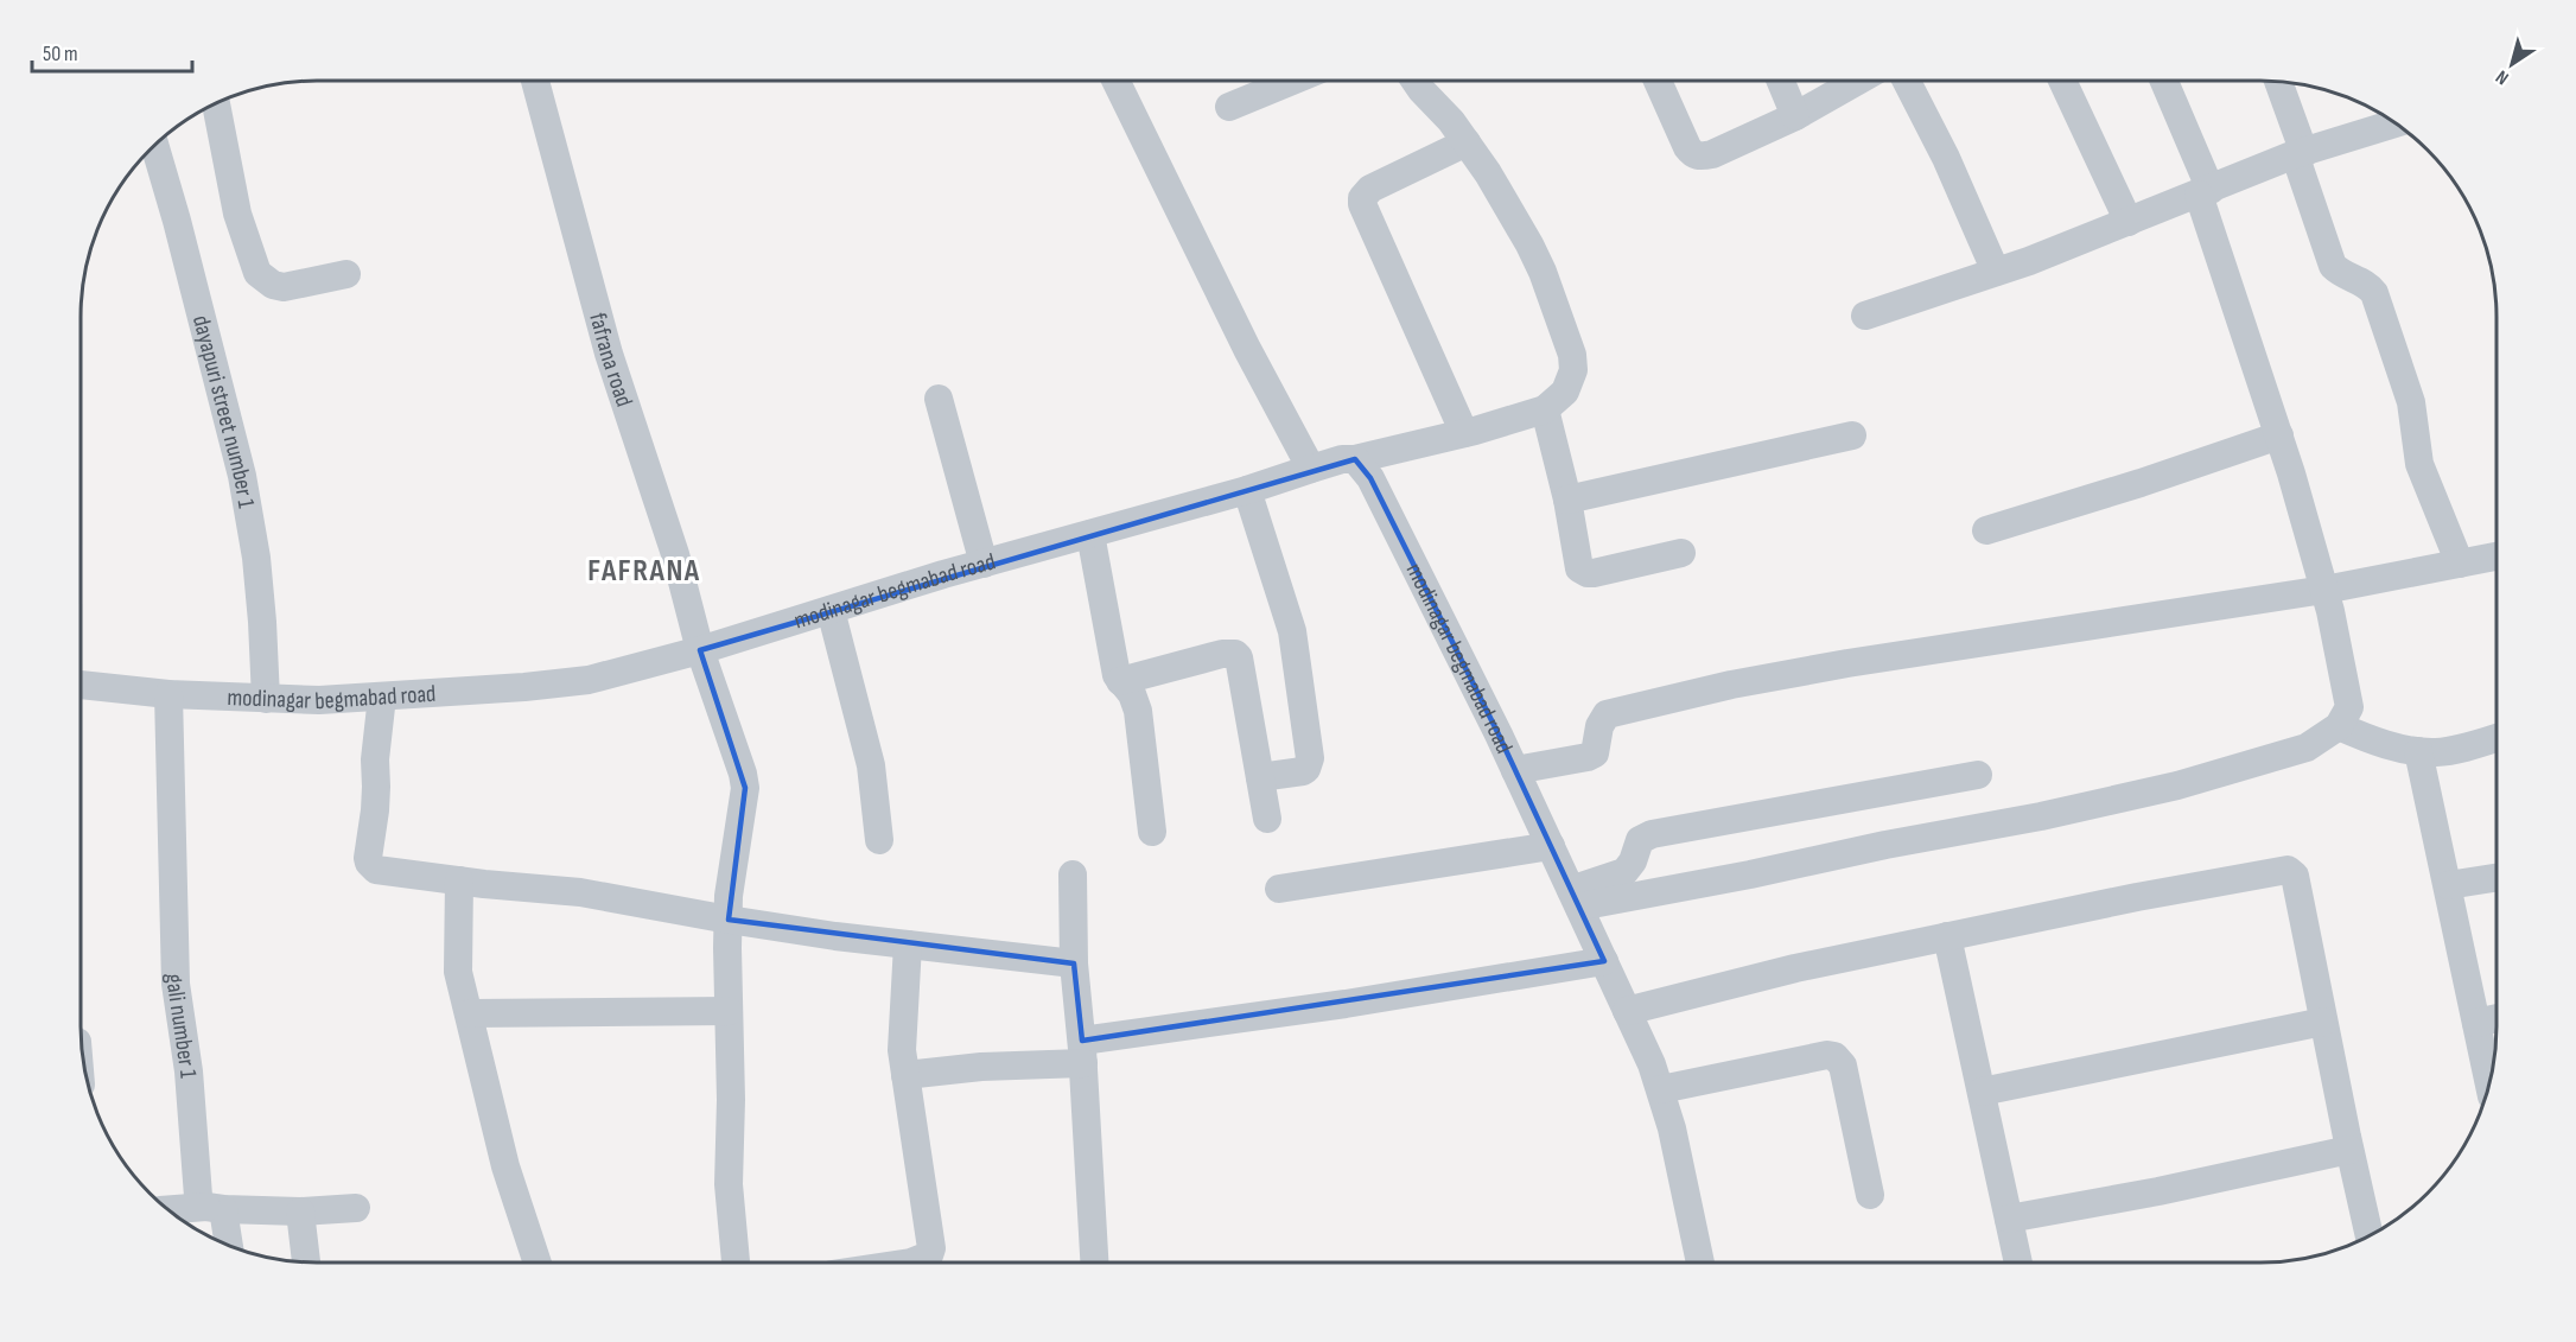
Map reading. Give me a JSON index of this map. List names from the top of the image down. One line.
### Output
{"streets":{"street":["fafrana road","dayapuri street number 1","modinagar begmabad road","gali number 1"]},"crossings":[["fafrana road","modinagar begmabad road"],["dayapuri street number 1","modinagar begmabad road"],["modinagar begmabad road","gali number 1"]],"districts":["FAFRANA"],"scale_bar":"50 m","north":"bottom left"}
